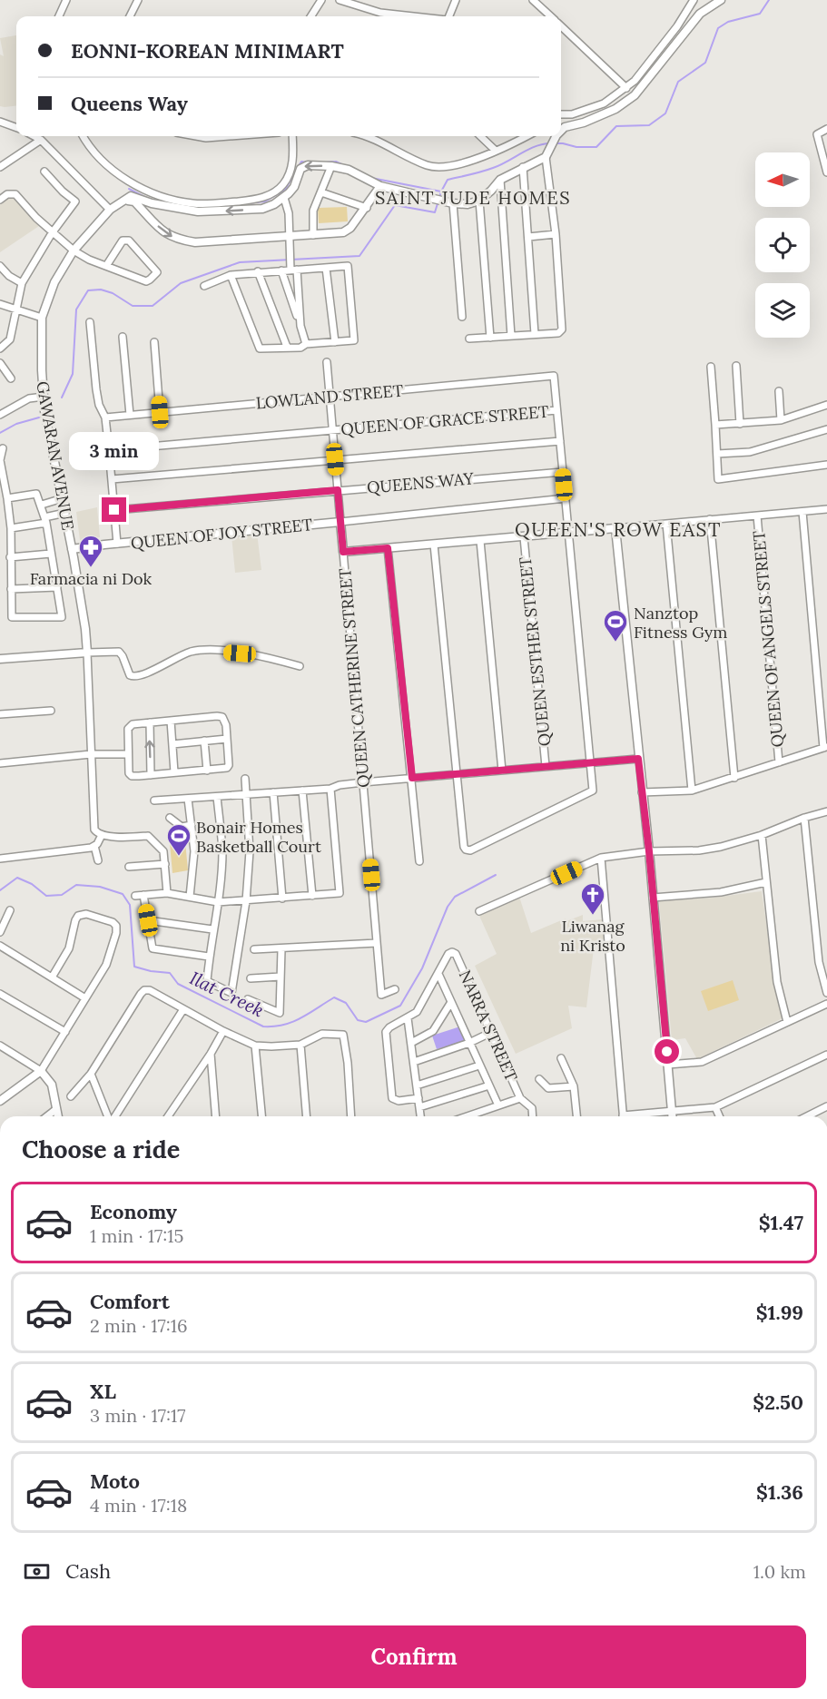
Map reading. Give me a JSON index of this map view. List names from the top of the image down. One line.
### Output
{"streets":{"street":["LOWLAND STREET","QUEEN OF GRACE STREET","GAWARAN AVENUE","QUEENS WAY","QUEEN OF JOY STREET","QUEEN OF ANGELS STREET","QUEEN ESTHER STREET","QUEEN CATHERINE STREET","NARRA STREET"]},"crossings":[["LOWLAND STREET","QUEEN OF GRACE STREET"],["LOWLAND STREET","QUEEN CATHERINE STREET"],["QUEEN OF GRACE STREET","QUEEN CATHERINE STREET"],["GAWARAN AVENUE","QUEEN OF JOY STREET"],["QUEENS WAY","QUEEN CATHERINE STREET"],["QUEEN OF JOY STREET","QUEEN CATHERINE STREET"]],"districts":["SAINT JUDE HOMES","QUEEN'S ROW EAST"],"water":["Ilat Creek"],"places":{"pharmacy":["Farmacia ni Dok"],"sports":["Nanztop Fitness Gym","Bonair Homes Basketball Court"],"church":["Liwanag ni Kristo"]},"north":"left","page":{"banner":["EONNI-KOREAN MINIMART","Queens Way"],"bubble":"3 min","heading":"Choose a ride","list":[{"name":"Economy","note":"1 min · 17:15","value":"$1.47"},{"name":"Comfort","note":"2 min · 17:16","value":"$1.99"},{"name":"XL","note":"3 min · 17:17","value":"$2.50"},{"name":"Moto","note":"4 min · 17:18","value":"$1.36"}],"pay":["Cash","1.0 km"],"buttons":"Confirm"}}
